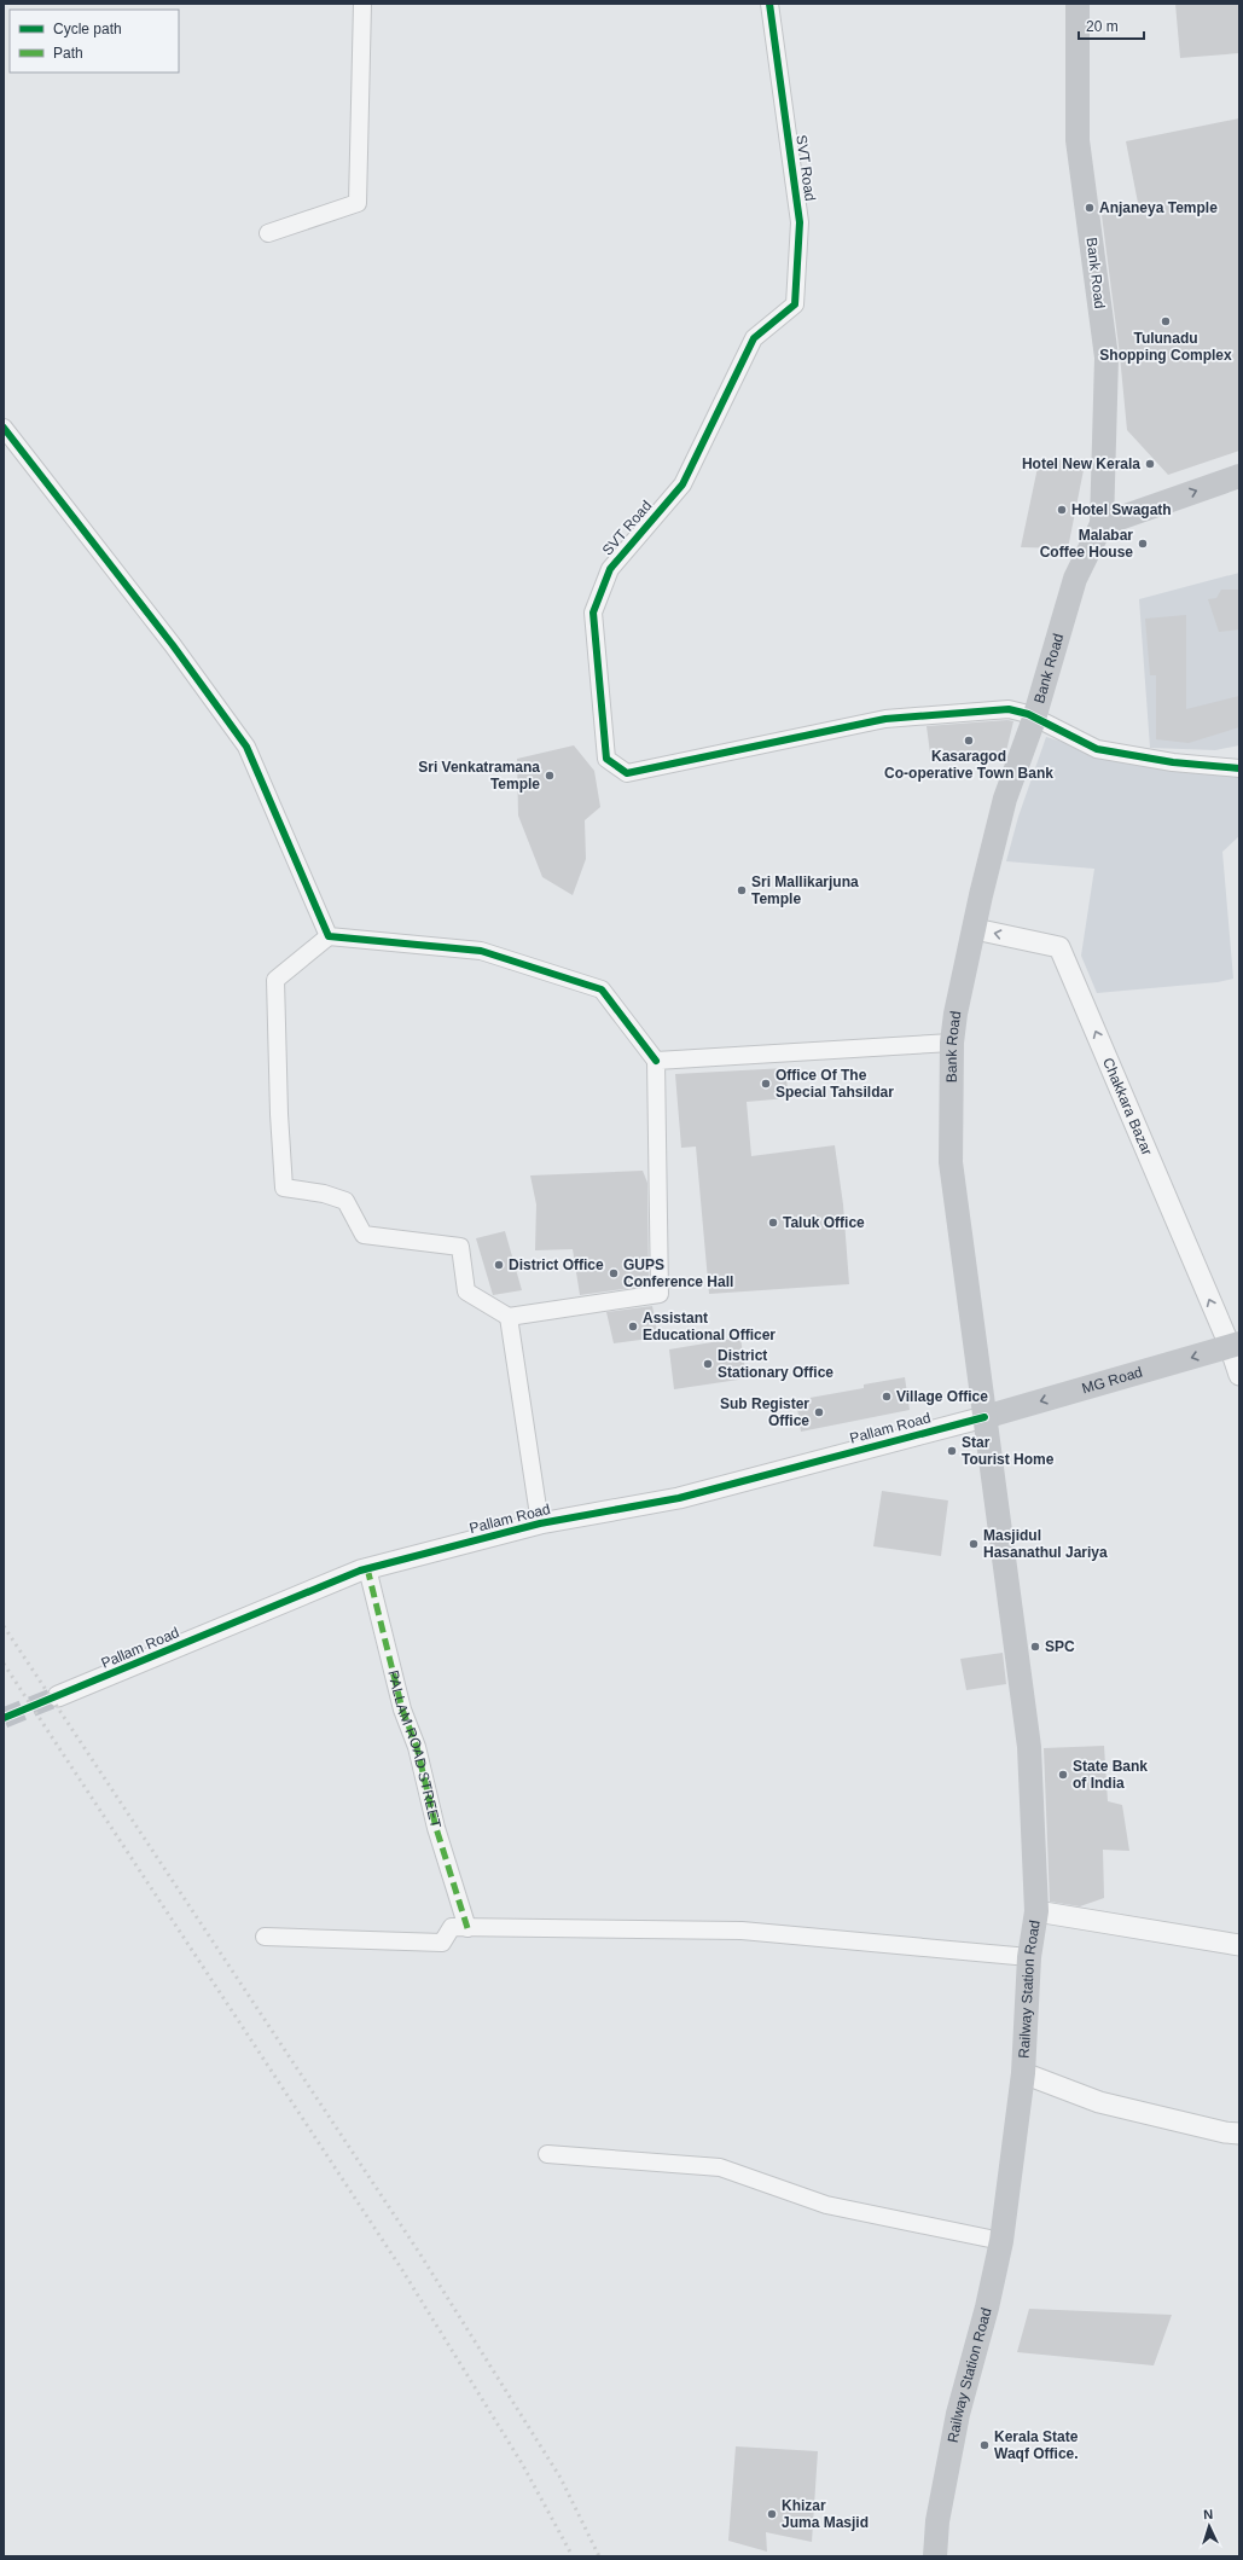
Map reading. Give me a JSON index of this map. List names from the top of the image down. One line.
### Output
{"streets":{"main road":["Bank Road","MG Road","Railway Station Road"],"street":["SVT Road","Chakkara Bazar","Pallam Road","PALLAM ROAD STREET"]},"crossings":[["SVT Road","Bank Road"],["Bank Road","Chakkara Bazar"],["Bank Road","MG Road"],["Bank Road","Pallam Road"],["Bank Road","Railway Station Road"],["Chakkara Bazar","MG Road"],["MG Road","Pallam Road"],["MG Road","Railway Station Road"],["Pallam Road","PALLAM ROAD STREET"],["Pallam Road","Railway Station Road"]],"one_way":["Chakkara Bazar","MG Road"],"places":["Anjaneya Temple","Tulunadu Shopping Complex","Hotel New Kerala","Hotel Swagath","Malabar Coffee House","Kasaragod Co-operative Town Bank","Sri Venkatramana Temple","Sri Mallikarjuna Temple","Office Of The Special Tahsildar","Taluk Office","District Office","GUPS Conference Hall","Assistant Educational Officer","District Stationary Office","Village Office","Sub Register Office","Star Tourist Home","Masjidul Hasanathul Jariya","SPC","State Bank of India","Kerala State Waqf Office.","Khizar Juma Masjid"],"legend":["Cycle path","Path"],"scale_bar":"20 m","north":"top"}
